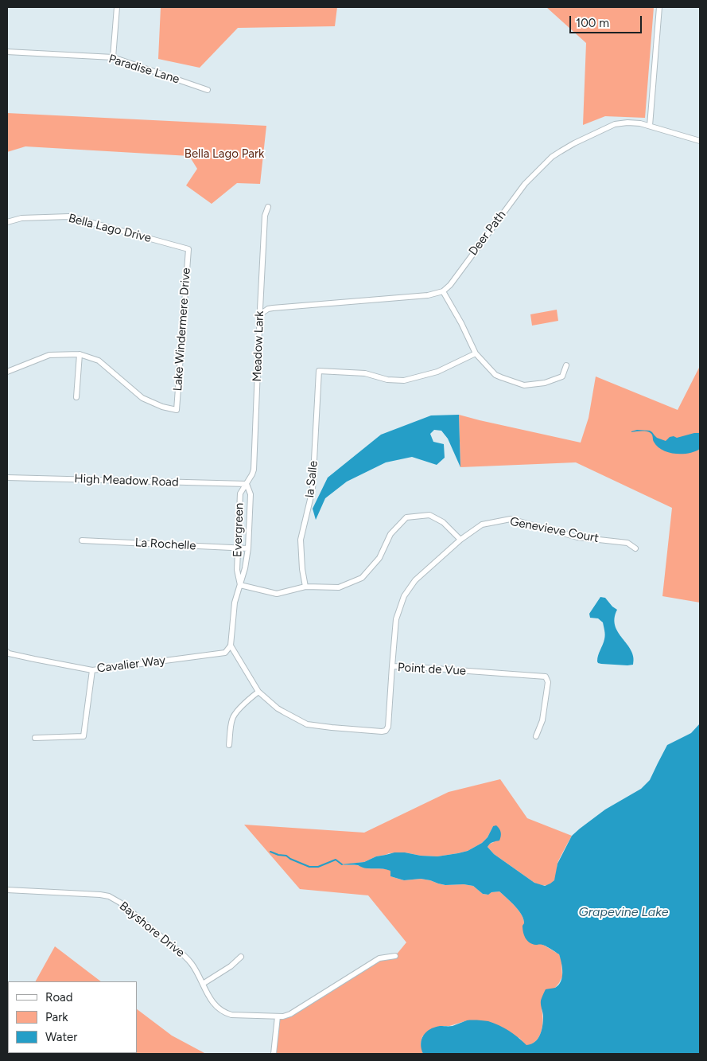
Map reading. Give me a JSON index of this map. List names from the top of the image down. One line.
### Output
{"streets":{"street":["Paradise Lane","Bella Lago Drive","Deer Path","Lake Windermere Drive","Meadow Lark","la Salle","High Meadow Road","Evergreen","Genevieve Court","La Rochelle","Cavalier Way","Point de Vue","Bayshore Drive"]},"crossings":[["Bella Lago Drive","Lake Windermere Drive"],["Meadow Lark","High Meadow Road"],["Meadow Lark","Evergreen"],["High Meadow Road","Evergreen"],["Evergreen","La Rochelle"],["Evergreen","Cavalier Way"],["Evergreen","Point de Vue"],["Genevieve Court","Point de Vue"],["Cavalier Way","Point de Vue"]],"water":["Grapevine Lake"],"parks":["Bella Lago Park"],"legend":["Road","Park","Water"],"scale_bar":"100 m"}
